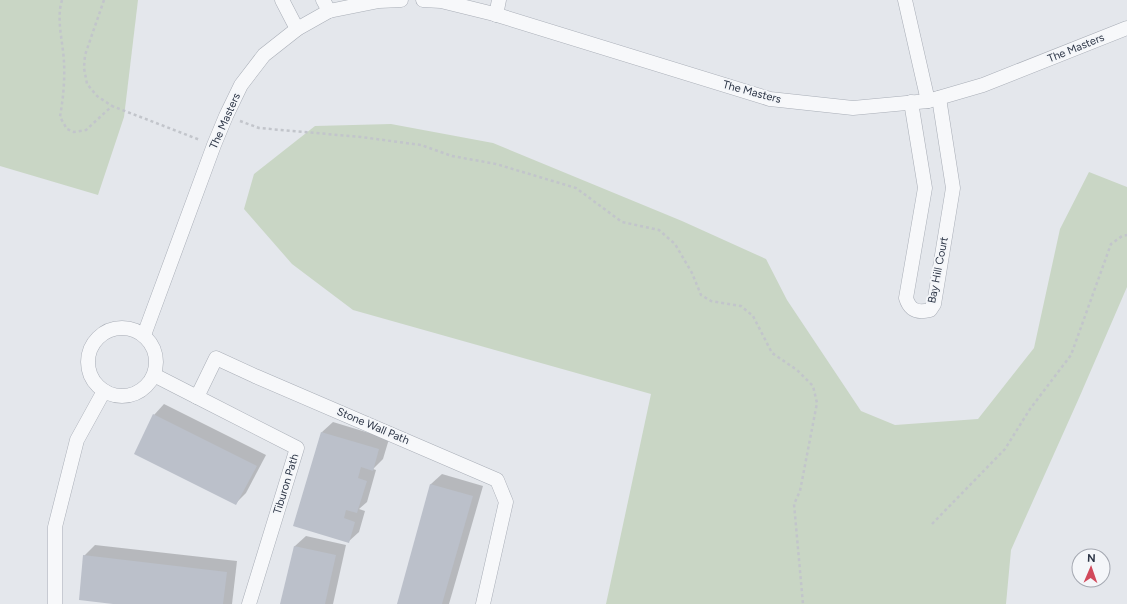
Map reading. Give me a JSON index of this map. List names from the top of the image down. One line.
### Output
{"streets":{"street":["The Masters","Bay Hill Court","Stone Wall Path","Tiburon Path"]},"crossings":[["The Masters","Bay Hill Court"],["Stone Wall Path","Tiburon Path"]],"north":"top"}
